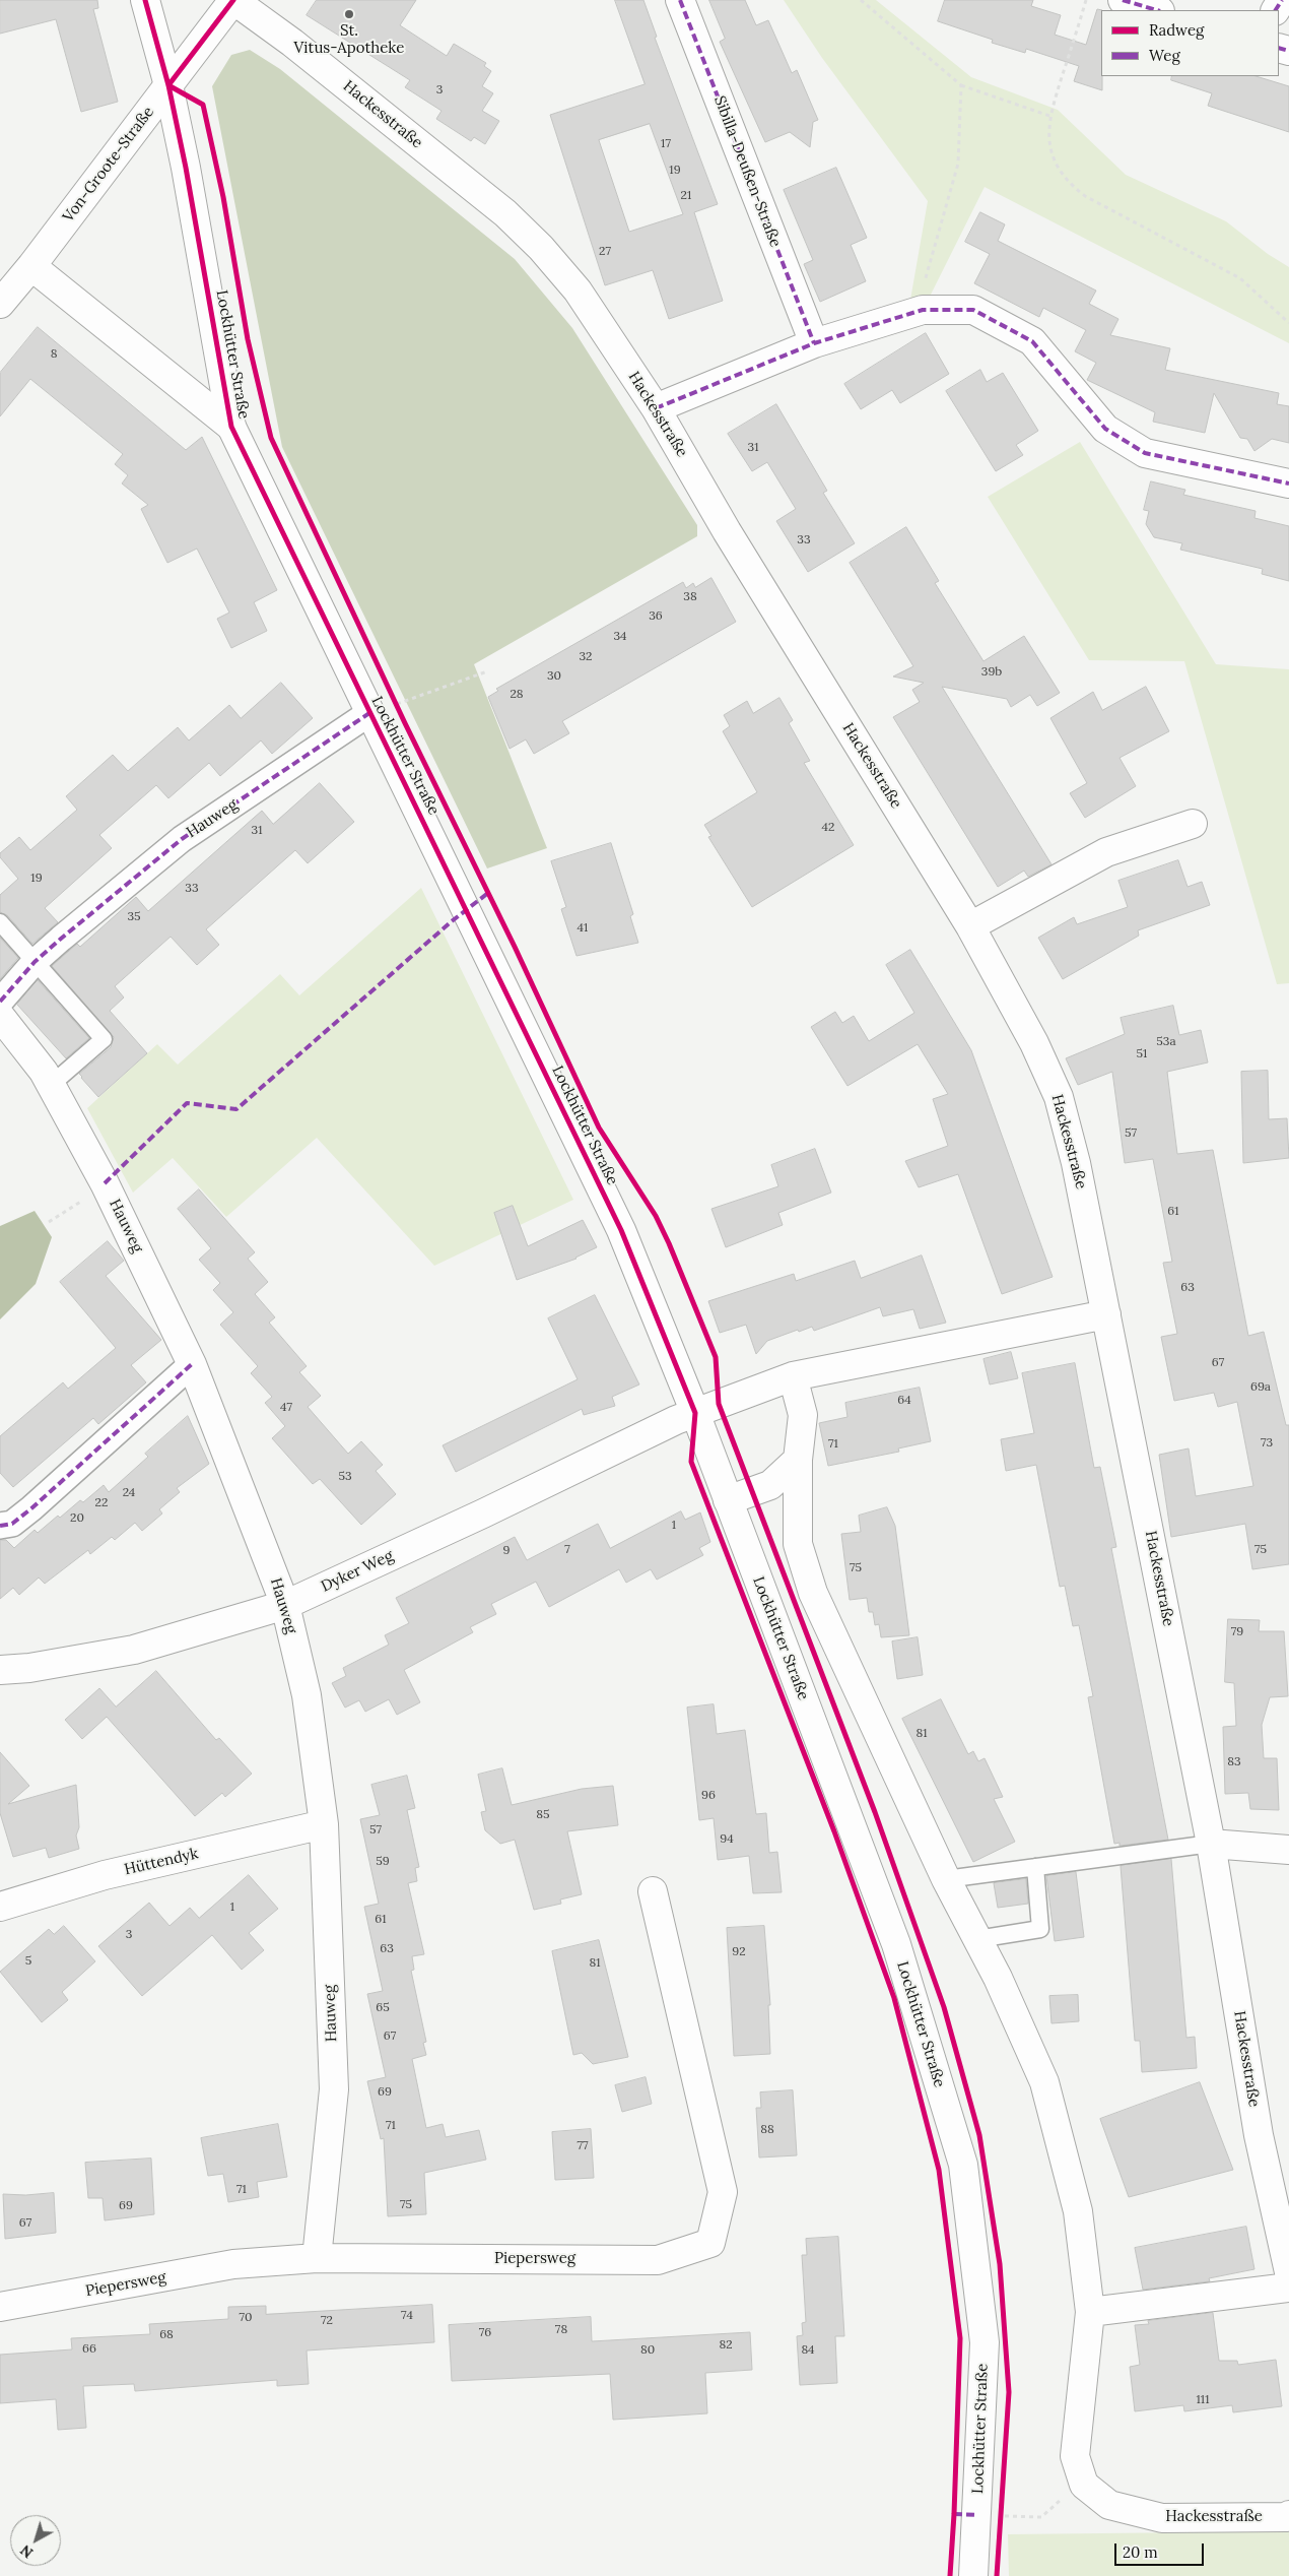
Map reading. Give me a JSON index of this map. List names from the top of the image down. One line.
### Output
{"streets":{"street":["Hackesstraße","Von-Groote-Straße","Sibilla-Deußen-Straße","Lockhütter Straße","Hauweg","Dyker Weg","Hüttendyk","Piepersweg"]},"crossings":[["Hackesstraße","Von-Groote-Straße"],["Von-Groote-Straße","Lockhütter Straße"],["Lockhütter Straße","Hauweg"],["Lockhütter Straße","Dyker Weg"],["Hauweg","Dyker Weg"],["Hauweg","Hüttendyk"],["Hauweg","Piepersweg"]],"places":["St. Vitus-Apotheke"],"house_numbers":["3","17","19","21","27","8","31","33","38","36","34","32","39b","30","28","42","31","19","33","35","41","53a","51","57","61","63","67","69a","64","47","73","71","53","24","22","20","1","7","75","9","75","79","81","83","96","85","57","94","59","1","61","3","63","92","5","81","65","67","69","71","88","77","71","75","69","67","74","70","72","78","76","68","82","66","80","84","111"],"legend":["Radweg","Weg"],"scale_bar":"20 m","north":"bottom left"}
